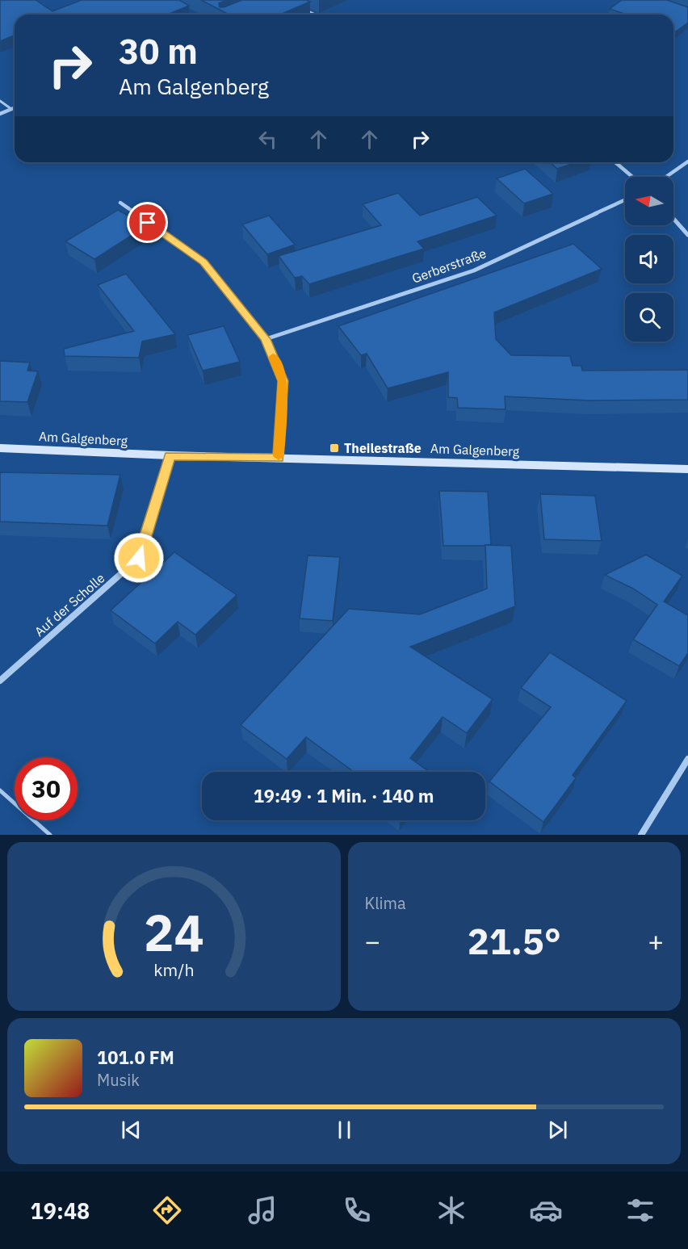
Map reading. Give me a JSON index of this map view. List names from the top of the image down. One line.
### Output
{"streets":{"main road":["Am Galgenberg"],"street":["Gerberstraße","Auf der Scholle"]},"crossings":[["Am Galgenberg","Auf der Scholle"]],"places":{"transit":["Theilestraße"]},"north":"left","page":{"turn":["30 m","Am Galgenberg"],"limit":"30","trip":"19:49 · 1 Min. · 140 m","tile":"Klima","heat":["−","21.5°","+"],"song":["101.0 FM","Musik"],"tabs":"19:48","gauge":["24","km/h"]}}
